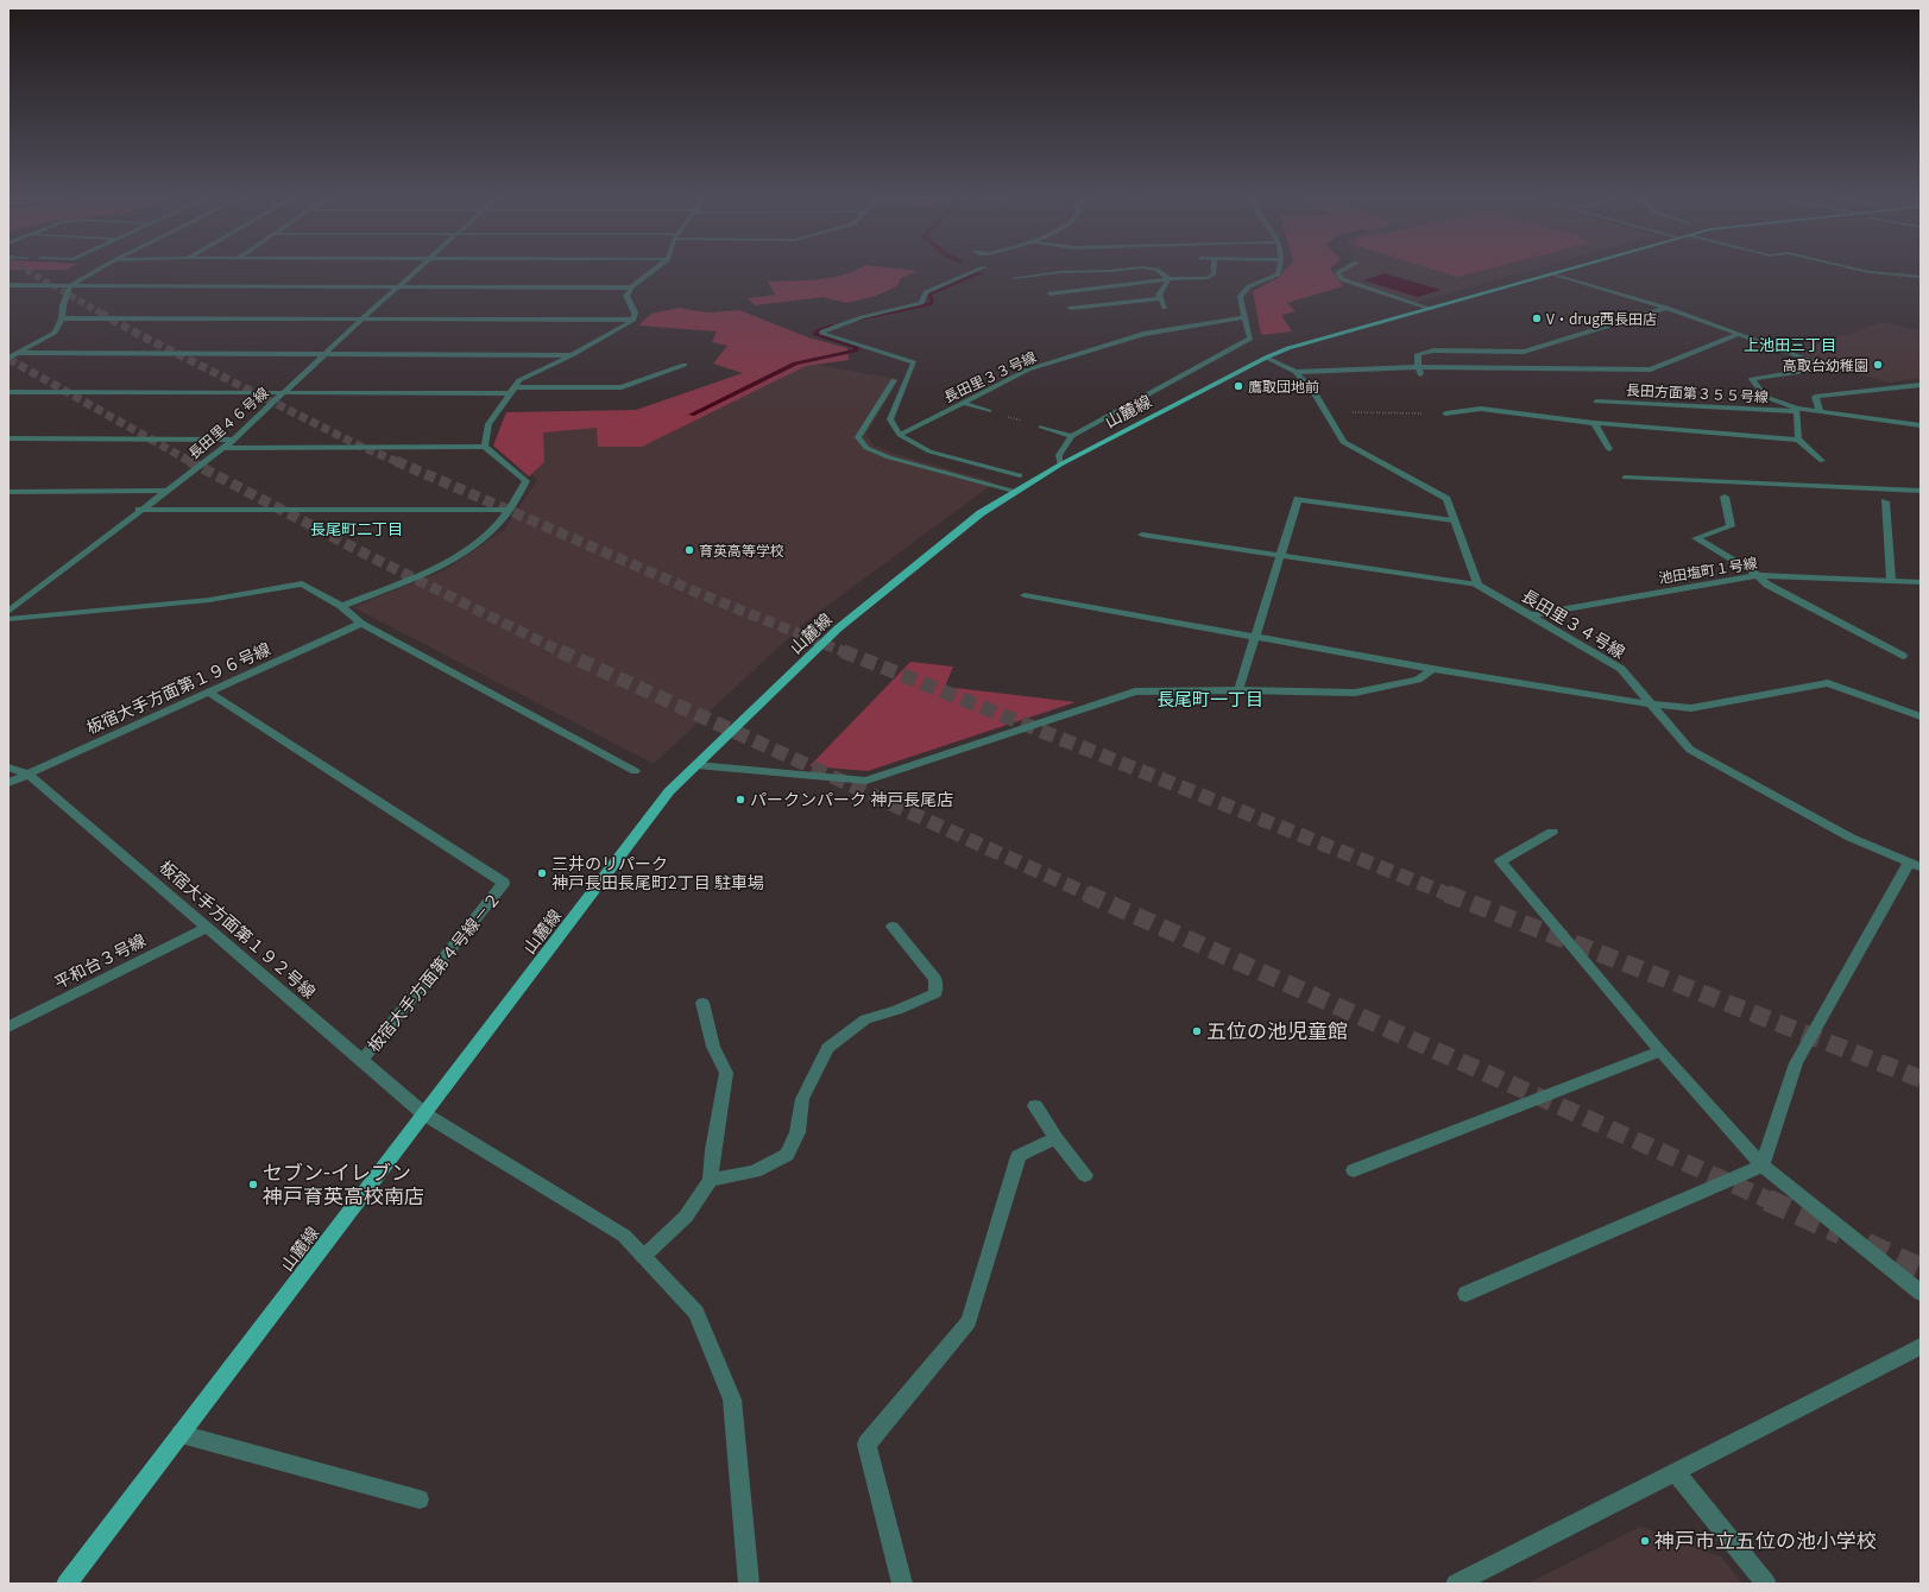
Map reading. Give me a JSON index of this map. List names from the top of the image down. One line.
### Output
{"streets":{"main road":["山麓線"],"street":["長田里３３号線","長田方面第３５５号線","長田里４６号線","池田塩町１号線","長田里３４号線","板宿大手方面第１９６号線","板宿大手方面第１９２号線","平和台３号線","板宿大手方面第４号線－２"]},"crossings":[["山麓線","板宿大手方面第１９２号線"],["池田塩町１号線","長田里３４号線"],["板宿大手方面第１９６号線","板宿大手方面第１９２号線"],["板宿大手方面第１９６号線","板宿大手方面第４号線－２"],["板宿大手方面第１９２号線","平和台３号線"],["板宿大手方面第１９２号線","板宿大手方面第４号線－２"]],"districts":["上池田三丁目","長尾町二丁目","長尾町一丁目"],"places":["V・drug西長田店","高取台幼稚園","鷹取団地前","育英高等学校","パークンパーク 神戸長尾店","三井のリパーク 神戸長田長尾町2丁目 駐車場","五位の池児童館","セブン-イレブン 神戸育英高校南店","神戸市立五位の池小学校"]}
